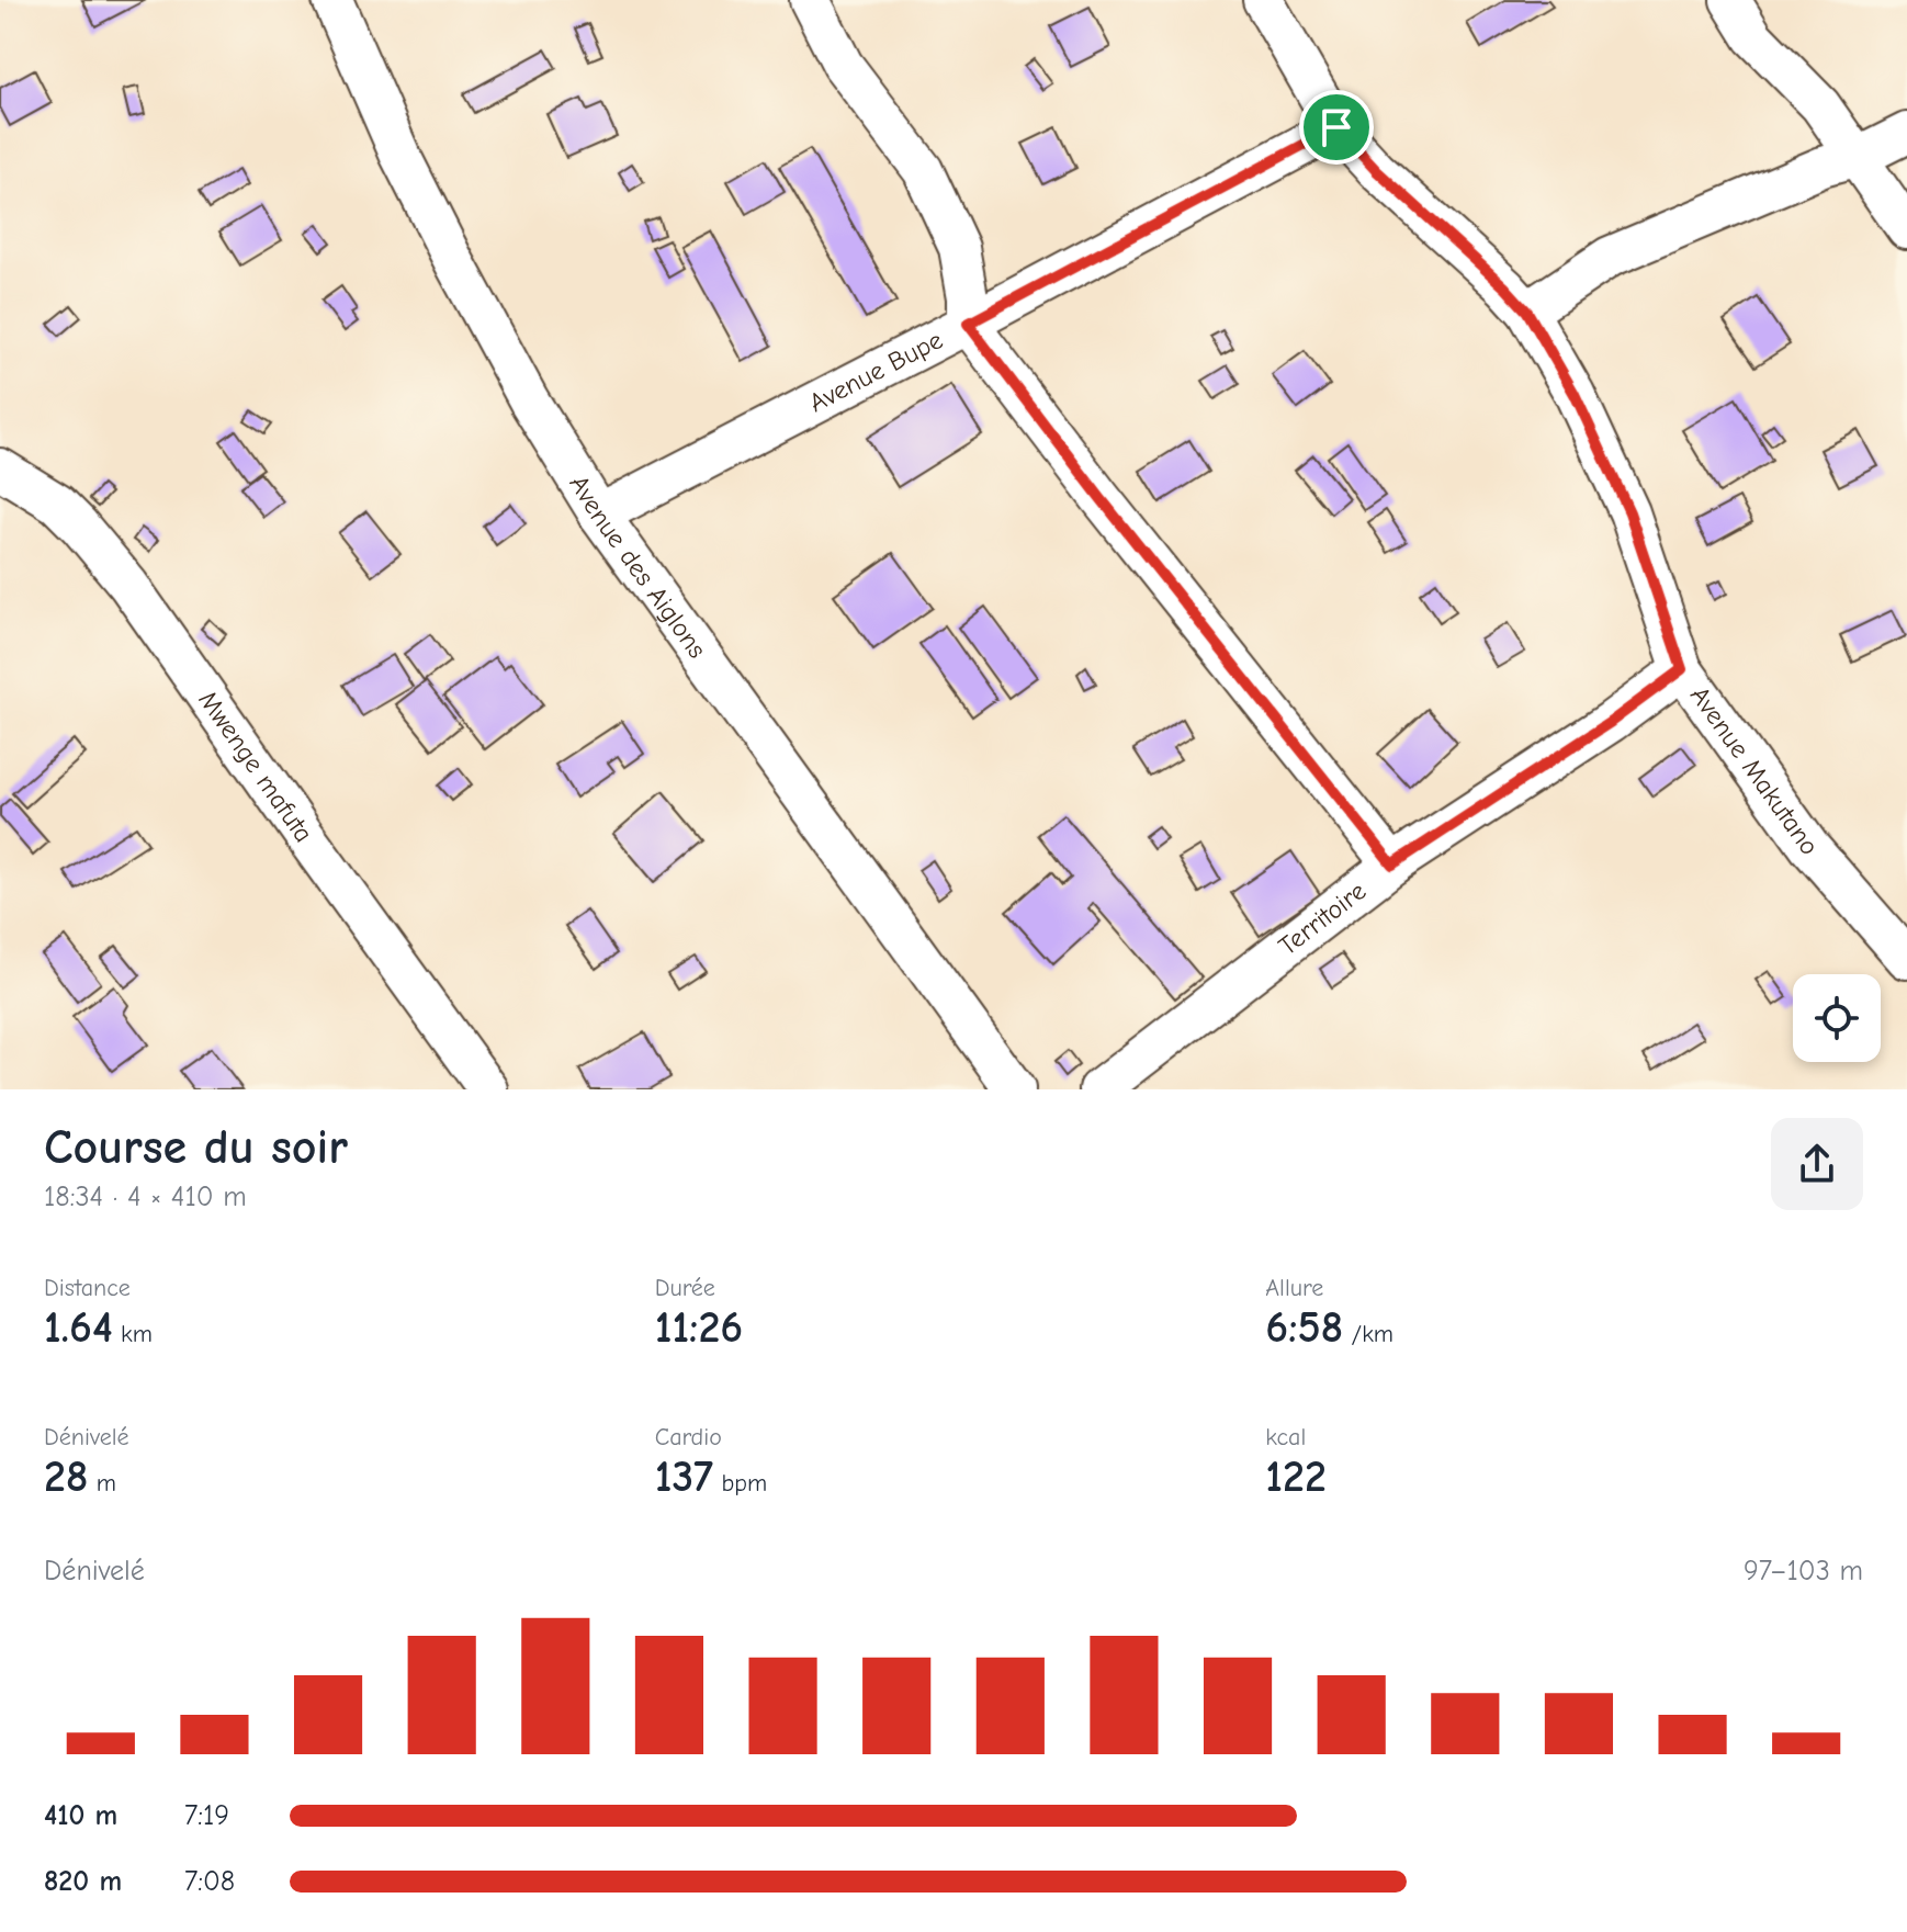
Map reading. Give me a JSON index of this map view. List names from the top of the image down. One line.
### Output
{"streets":{"street":["Avenue Bupe","Avenue des Aiglons","Mwenge mafuta","Avenue Makutano","Territoire"]},"crossings":[["Avenue Bupe","Avenue des Aiglons"],["Avenue Bupe","Avenue Makutano"],["Avenue Makutano","Territoire"]],"page":{"heading":["Course du soir","18:34 · 4 × 410 m"],"stats":[["Distance","1.64 km"],["Durée","11:26"],["Allure","6:58 /km"],["Dénivelé","28 m"],["Cardio","137 bpm"],["kcal","122"]],"chart":["Dénivelé","97–103 m"],"list":[{"name":"410 m","note":"7:19"},{"name":"820 m","note":"7:08"}]}}
